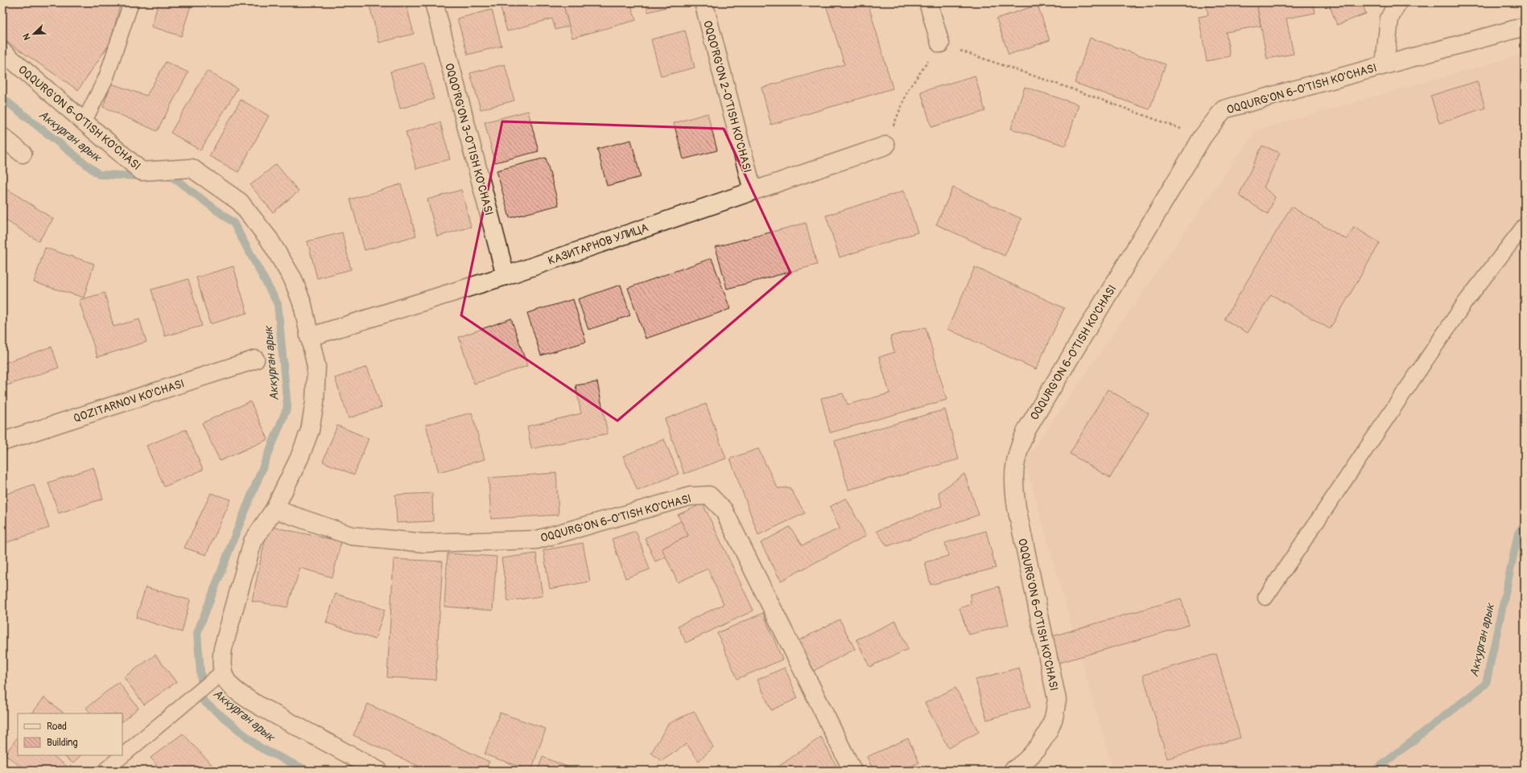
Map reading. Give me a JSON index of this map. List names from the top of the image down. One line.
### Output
{"streets":{"street":["OQQURG'ON 6-O'TISH KO'CHASI","OQQO'RG'ON 2-O'TISH KO'CHASI","OQQO'RG'ON 3-O'TISH KO'CHASI","КАЗИТАРНОВ УЛИЦА","QOZITARNOV KO'CHASI"]},"crossings":[["OQQURG'ON 6-O'TISH KO'CHASI","КАЗИТАРНОВ УЛИЦА"],["OQQO'RG'ON 2-O'TISH KO'CHASI","КАЗИТАРНОВ УЛИЦА"],["OQQO'RG'ON 3-O'TISH KO'CHASI","КАЗИТАРНОВ УЛИЦА"]],"water":["Аккурган арык"],"legend":["Road","Building"],"north":"bottom left"}
